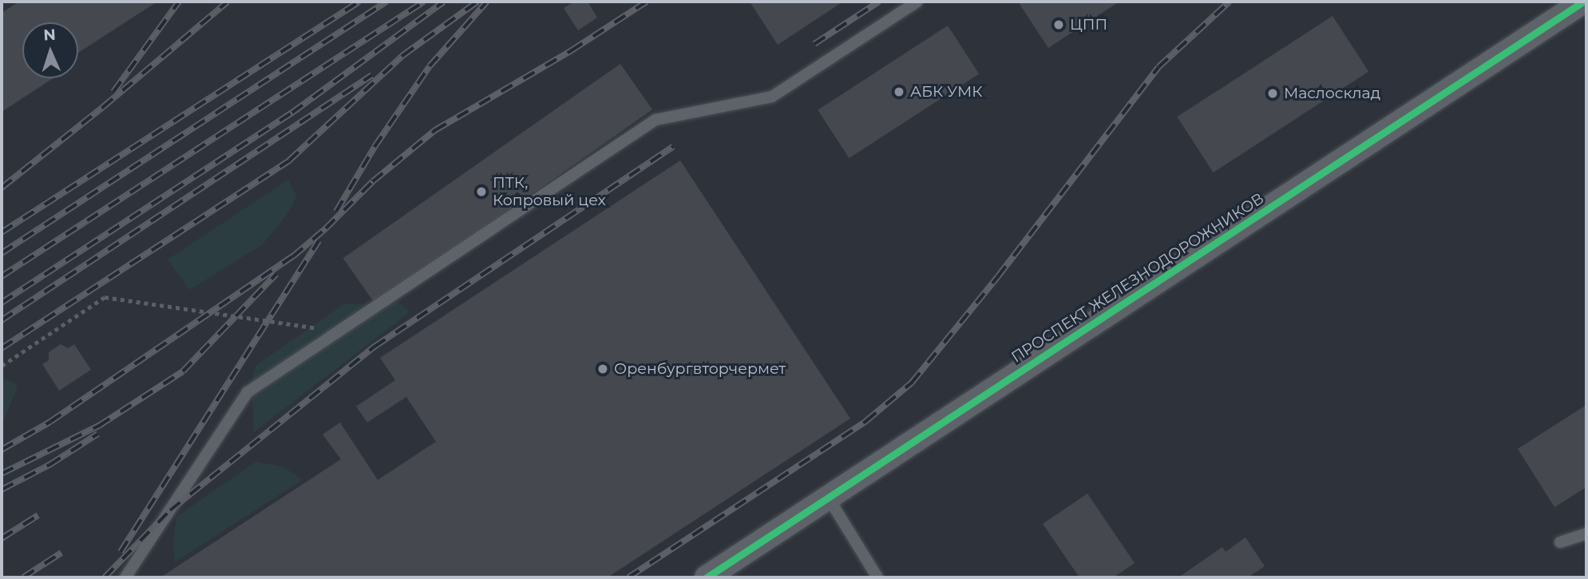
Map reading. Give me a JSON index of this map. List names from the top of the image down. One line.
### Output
{"streets":{"street":["ПРОСПЕКТ ЖЕЛЕЗНОДОРОЖНИКОВ"]},"places":["ЦПП","АБК УМК","Маслосклад","ПТК, Копровый цех","Оренбургвторчермет"],"north":"top"}
